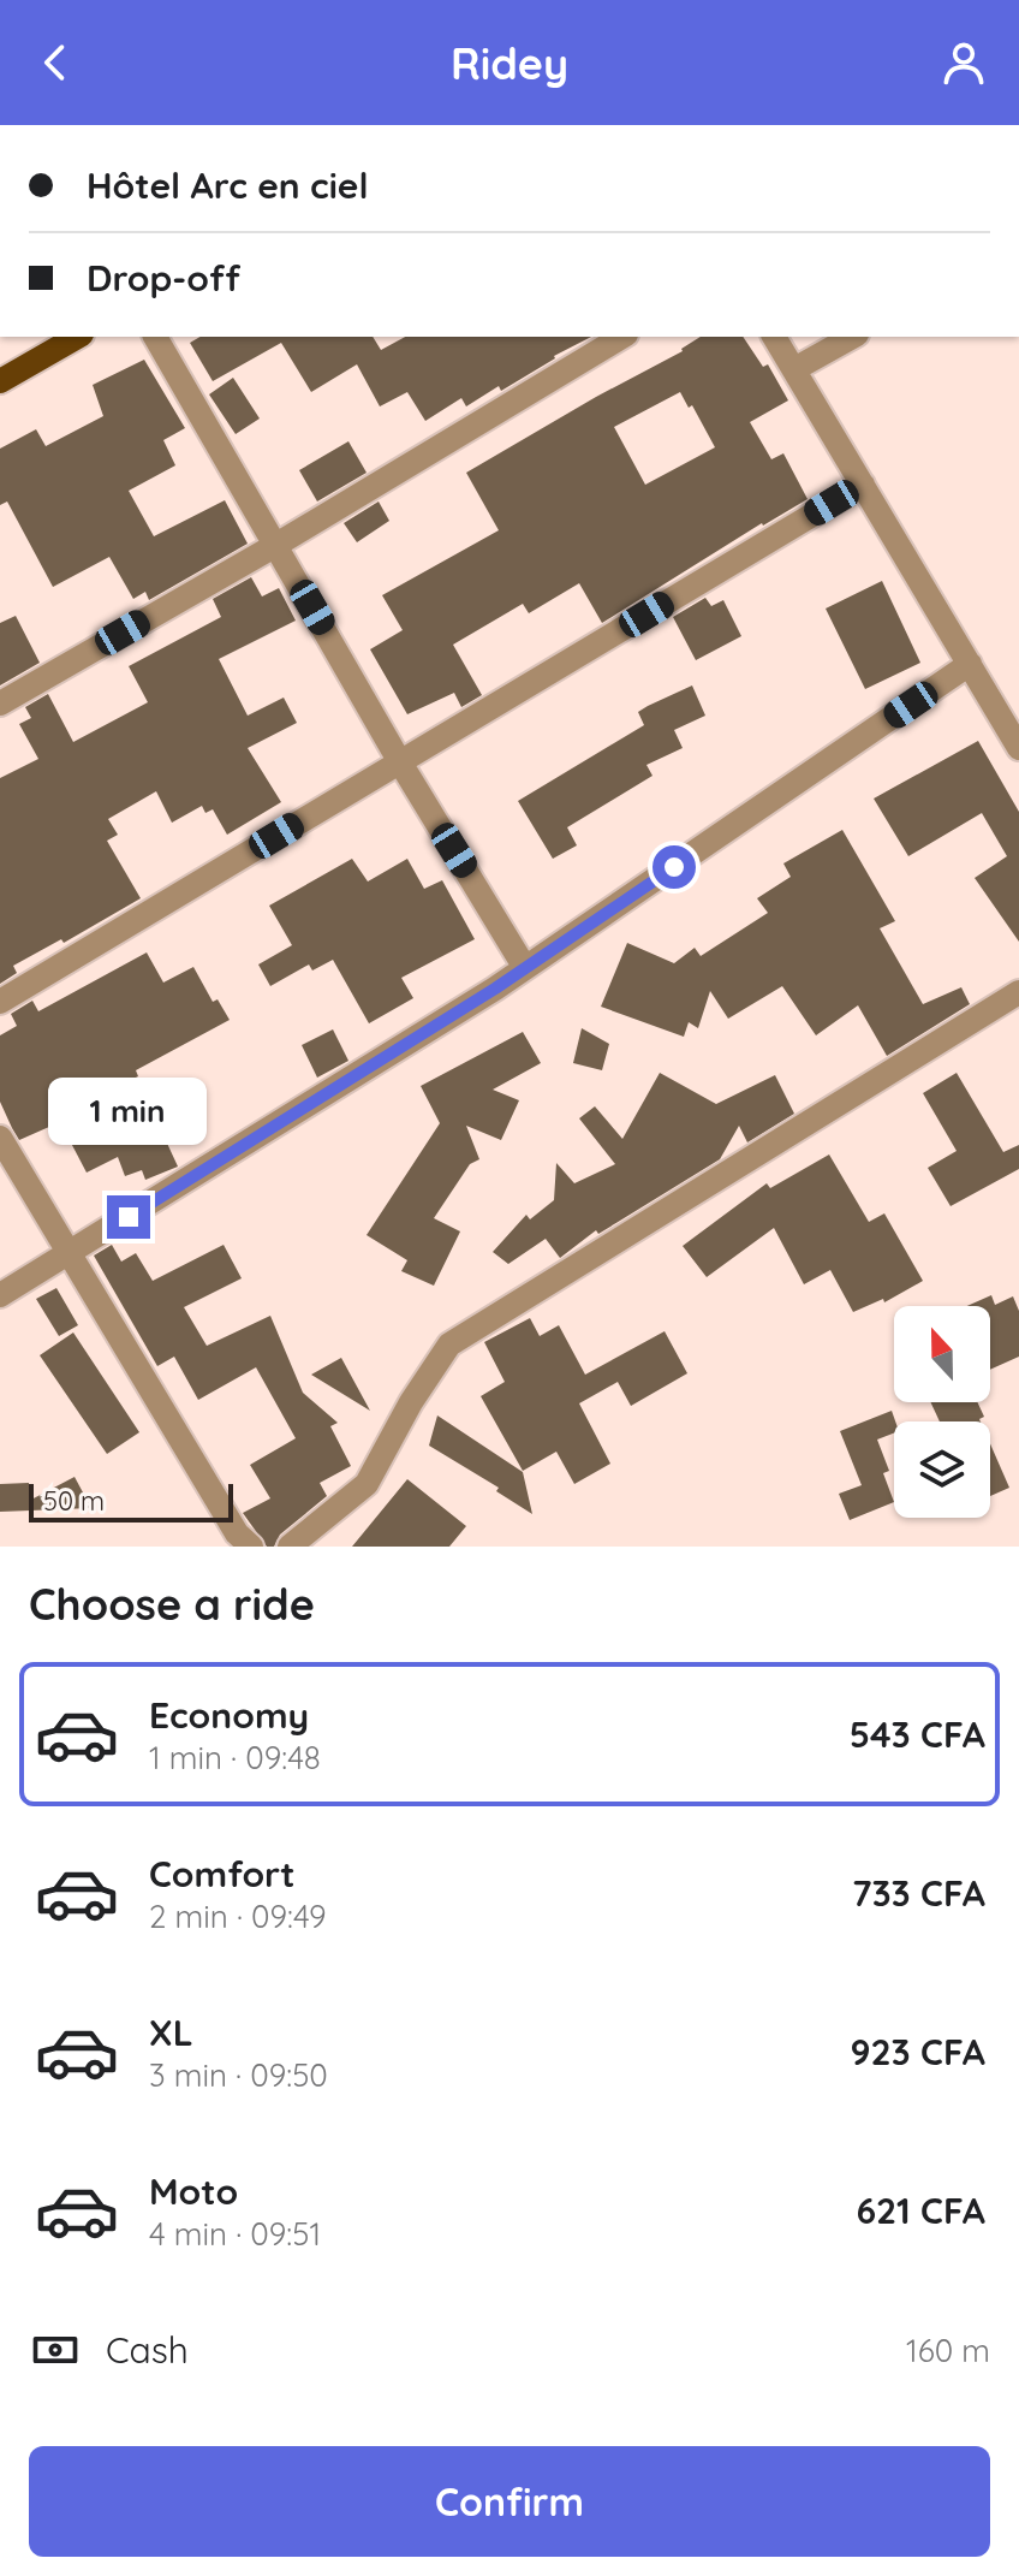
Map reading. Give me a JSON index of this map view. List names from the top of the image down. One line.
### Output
{"scale_bar":"50 m","north":"top","page":{"header":"Ridey","banner":["Hôtel Arc en ciel","Drop-off"],"bubble":"1 min","scale":"50 m","heading":"Choose a ride","list":[{"name":"Economy","note":"1 min · 09:48","value":"543 CFA"},{"name":"Comfort","note":"2 min · 09:49","value":"733 CFA"},{"name":"XL","note":"3 min · 09:50","value":"923 CFA"},{"name":"Moto","note":"4 min · 09:51","value":"621 CFA"}],"pay":["Cash","160 m"],"buttons":"Confirm"}}
